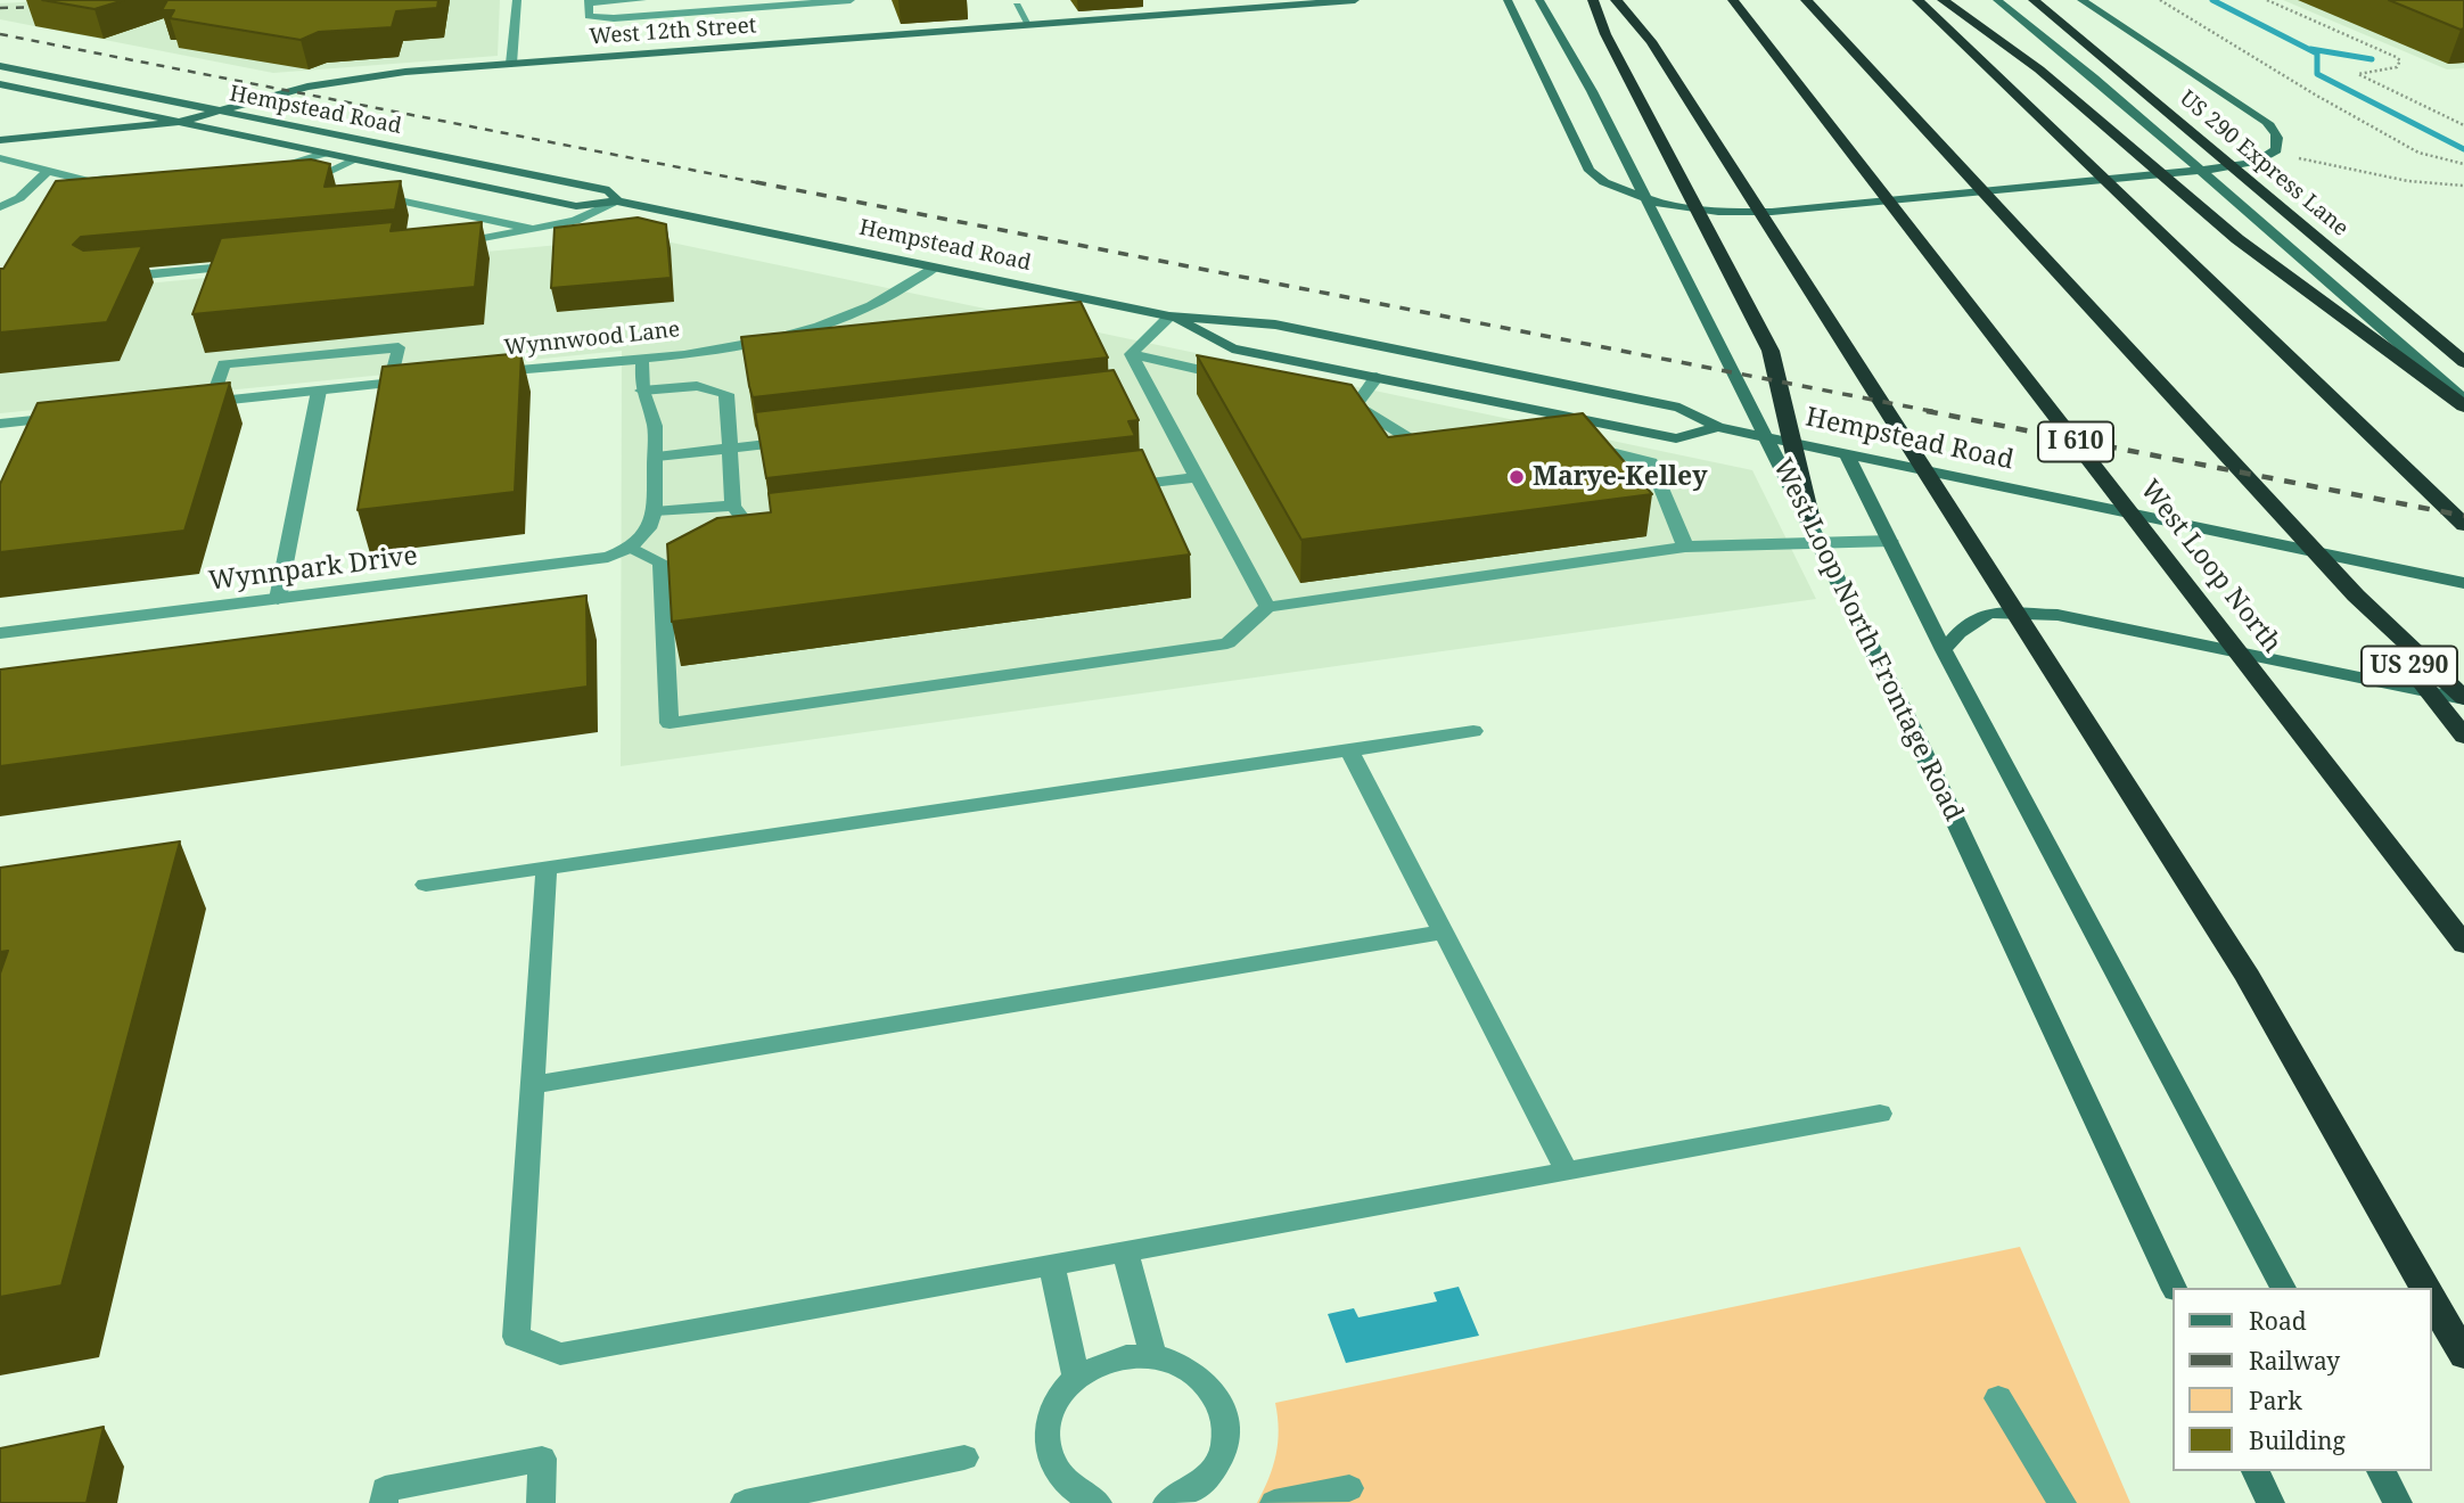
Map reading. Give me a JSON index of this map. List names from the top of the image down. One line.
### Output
{"streets":{"highway":["US 290 Express Lane","I 610","West Loop North","US 290"],"main road":["West 12th Street","Hempstead Road","West Loop North Frontage Road"],"street":["Wynnwood Lane","Wynnpark Drive"]},"crossings":[["West 12th Street","Hempstead Road"],["Hempstead Road","Wynnwood Lane"]],"places":["Marye-Kelley"],"legend":["Road","Railway","Park","Building"]}
